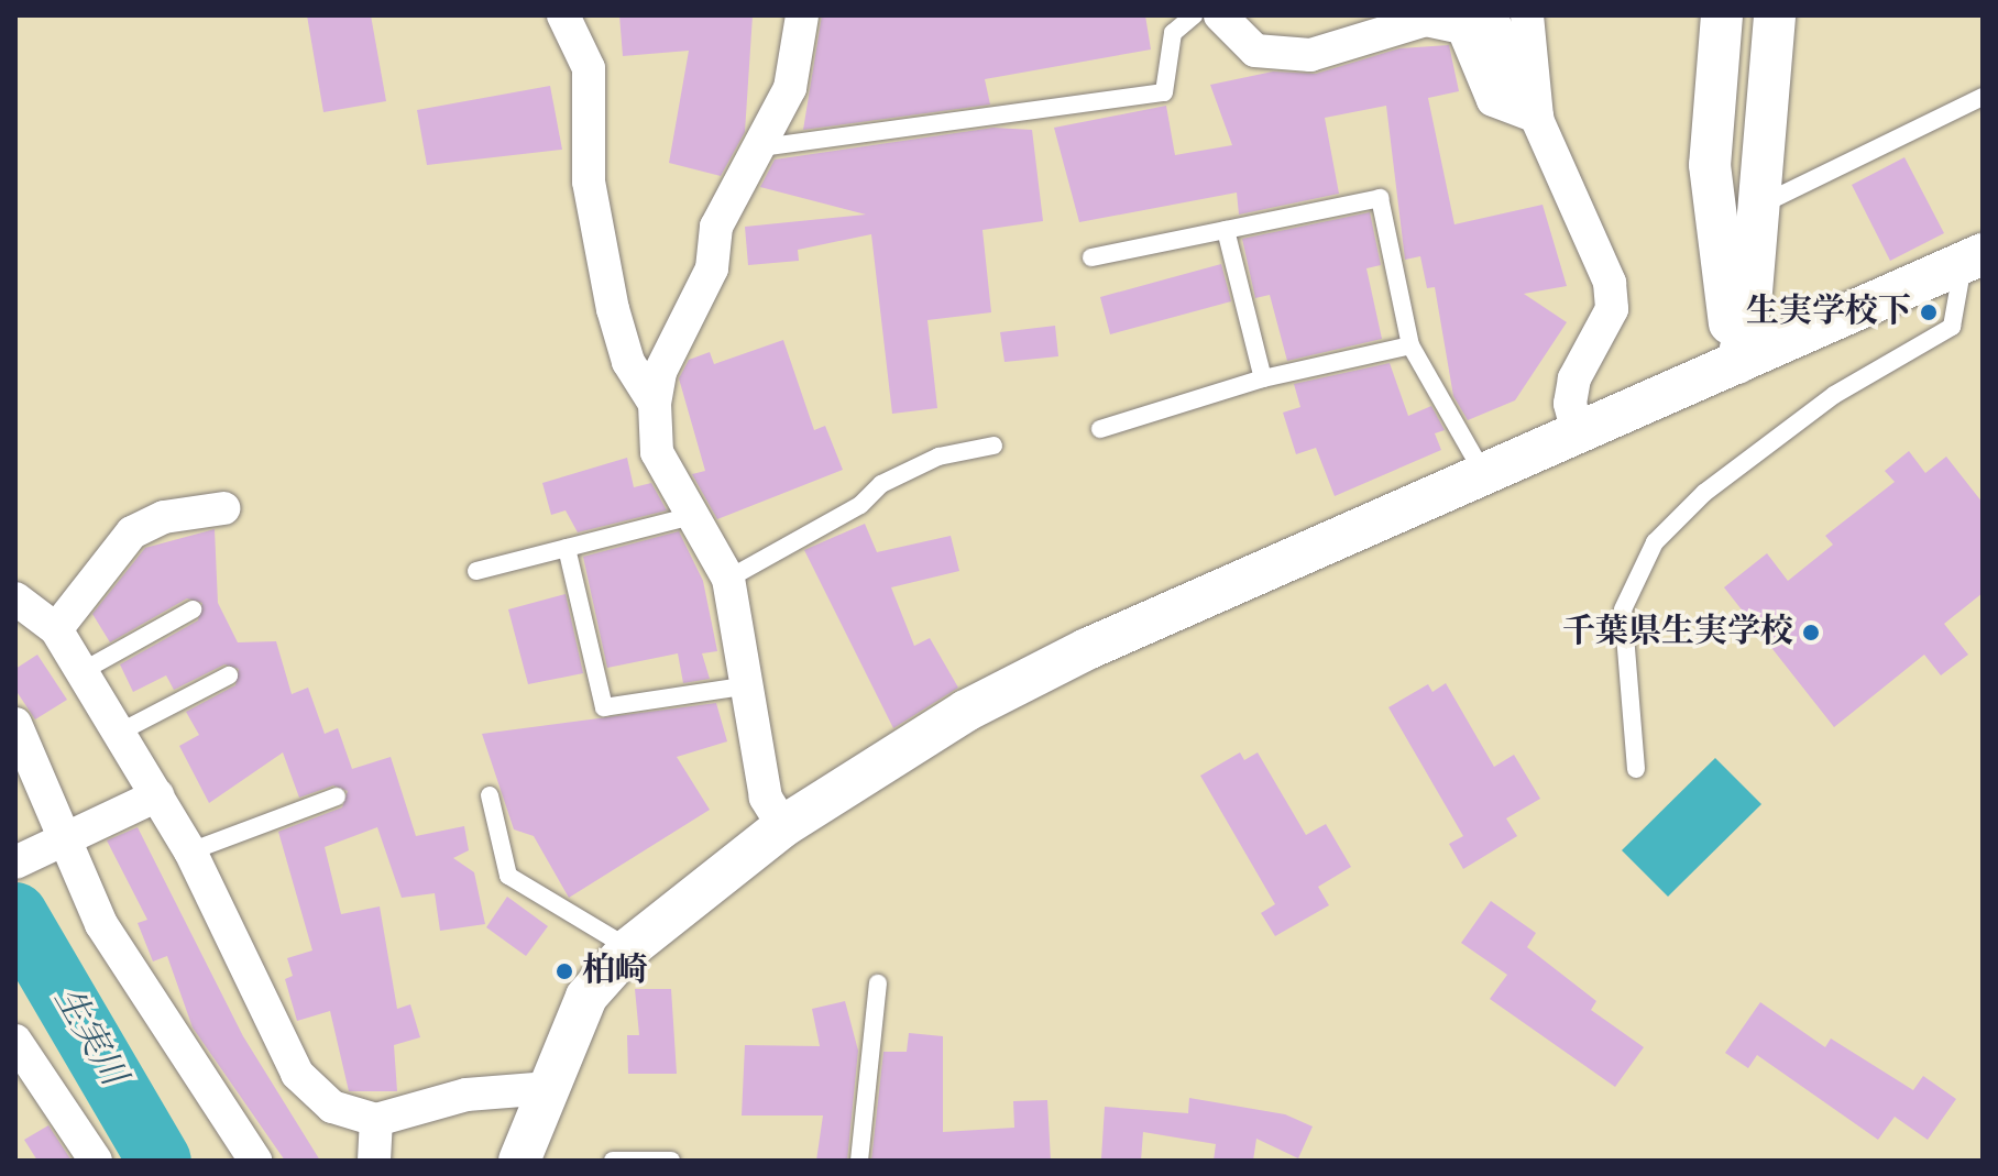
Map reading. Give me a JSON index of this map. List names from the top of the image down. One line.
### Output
{"water":["生実川"],"places":["生実学校下","千葉県生実学校","柏崎"]}
